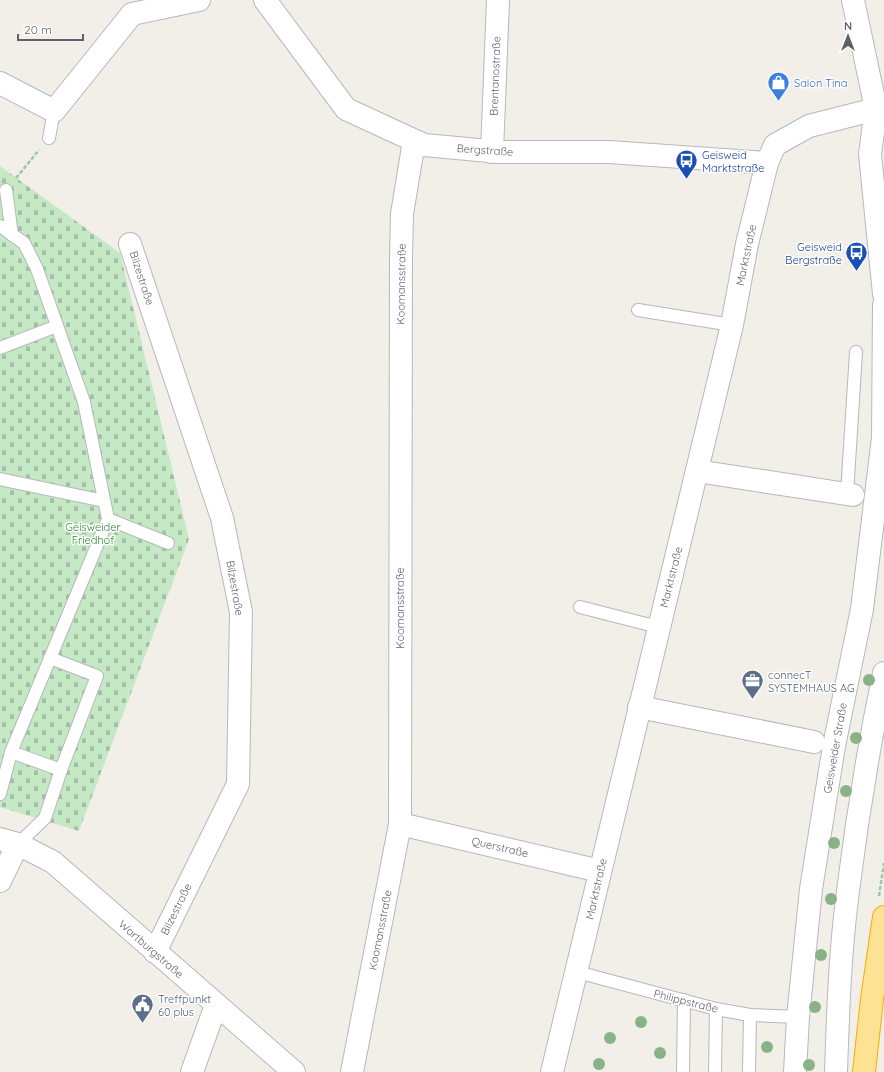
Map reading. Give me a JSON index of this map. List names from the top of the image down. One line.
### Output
{"streets":{"street":["Brentanostraße","Bergstraße","Marktstraße","Bilzestraße","Koomansstraße","Geisweider Straße","Querstraße","Wartburgstraße"],"lane":["Philippstraße"]},"crossings":[["Brentanostraße","Bergstraße"],["Bergstraße","Marktstraße"],["Bergstraße","Koomansstraße"],["Marktstraße","Querstraße"],["Marktstraße","Philippstraße"],["Bilzestraße","Wartburgstraße"],["Koomansstraße","Querstraße"],["Geisweider Straße","Philippstraße"]],"parks":["Geisweider Friedhof"],"places":{"shop":["Salon Tina"],"bus stop":["Geisweid Marktstraße","Geisweid Bergstraße"],"office":["connecT SYSTEMHAUS AG"],"public building":["Treffpunkt 60 plus"]},"scale_bar":"20 m","north":"top"}
